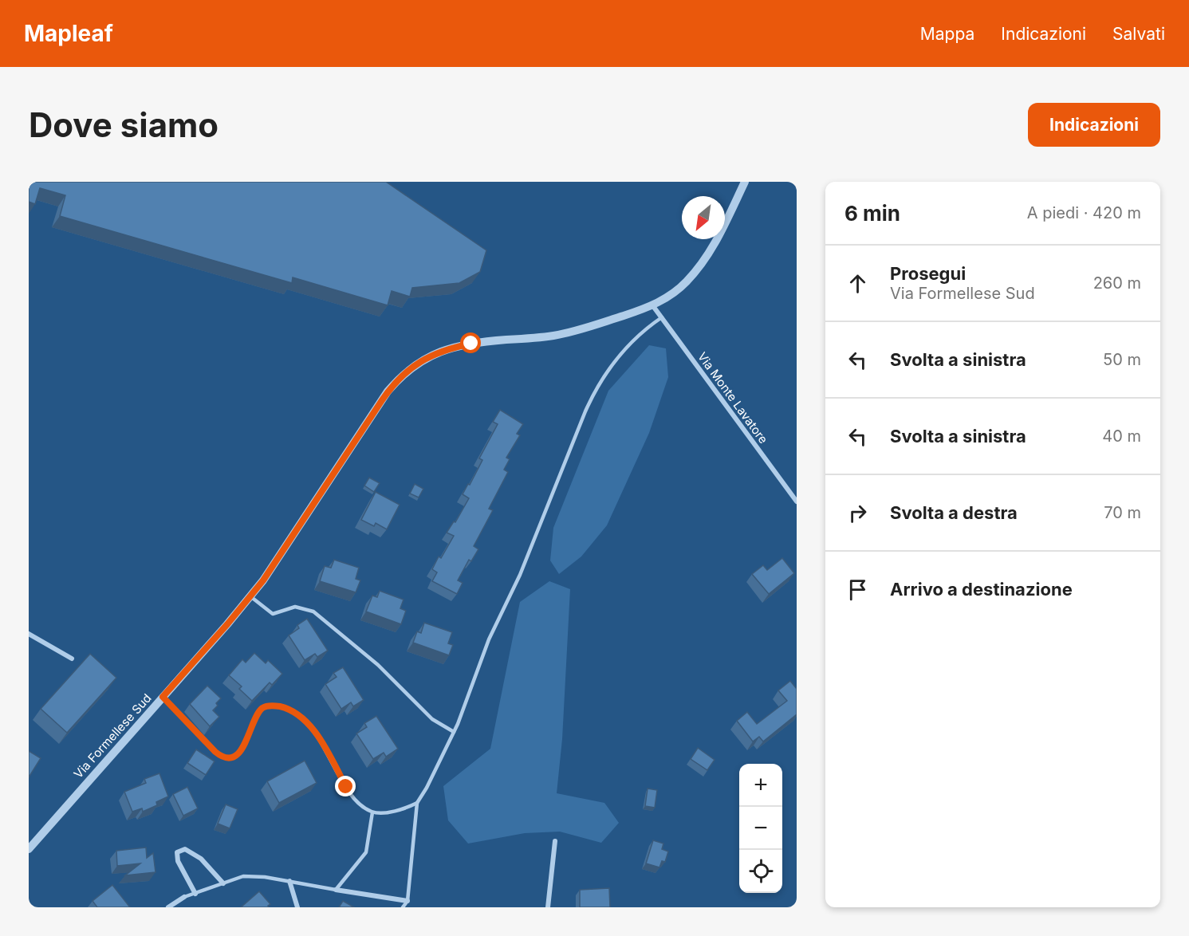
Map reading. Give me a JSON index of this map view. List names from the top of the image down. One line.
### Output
{"streets":{"street":["Via Monte Lavatore","Via Formellese Sud"]},"crossings":[["Via Monte Lavatore","Via Formellese Sud"]],"north":"bottom left","page":{"header":"Mapleaf","nav":["Mappa","Indicazioni","Salvati"],"buttons":"Indicazioni","title":"Dove siamo","heading":["6 min","A piedi · 420 m"],"list":[["Prosegui","Via Formellese Sud","260 m"],["Svolta a sinistra","50 m"],["Svolta a sinistra","40 m"],["Svolta a destra","70 m"],"Arrivo a destinazione"],"map_buttons":["+","−"]}}
